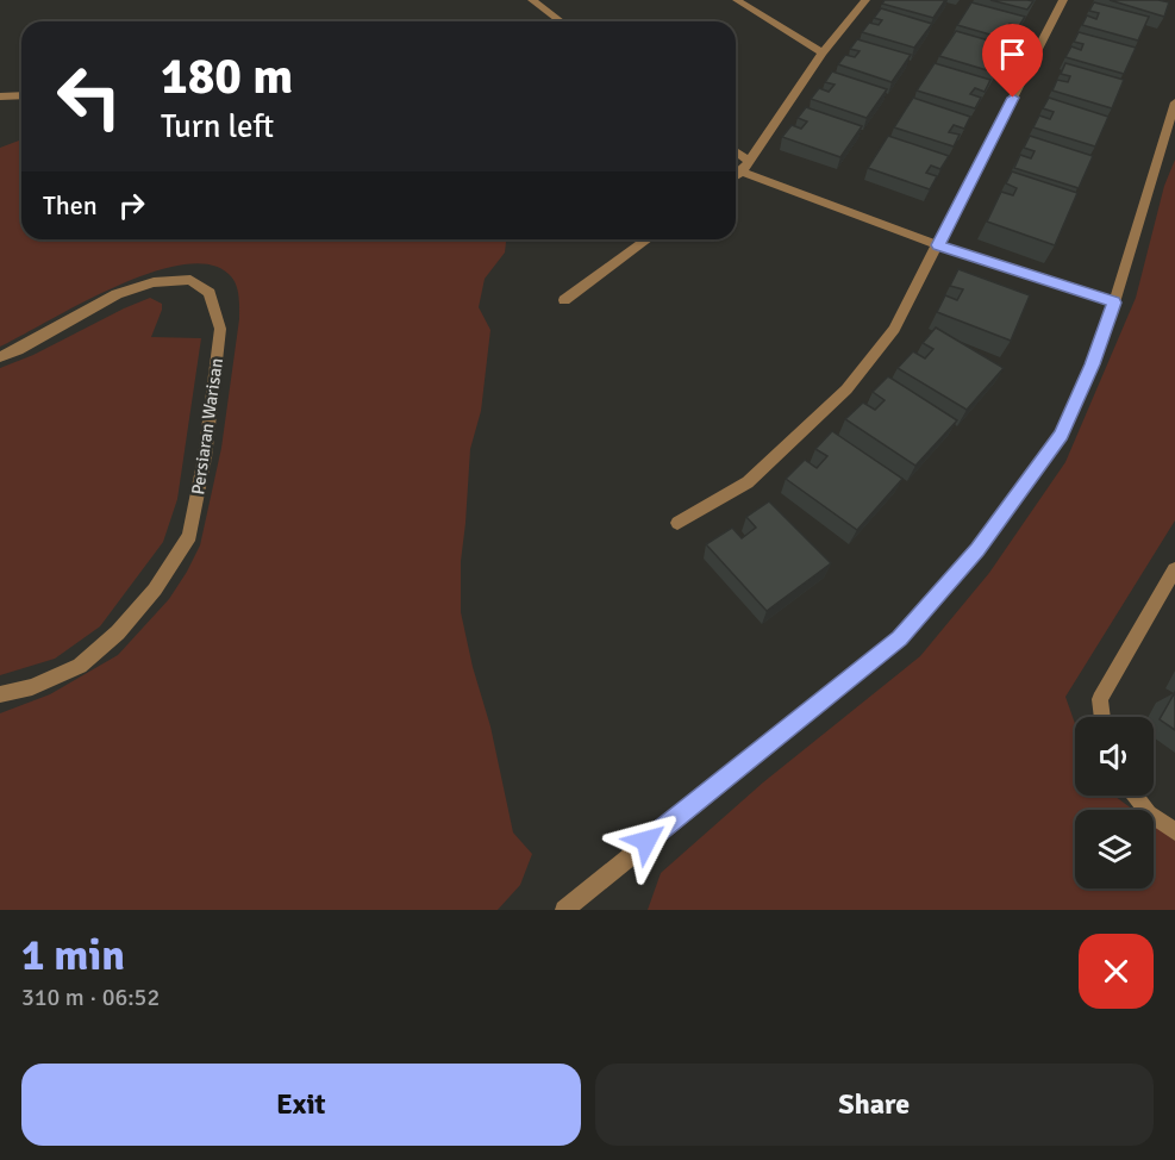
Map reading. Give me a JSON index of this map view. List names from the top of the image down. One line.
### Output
{"streets":{"street":["Persiaran Warisan"]},"page":{"turn":["180 m","Turn left"],"then":"Then","heading":["1 min","310 m · 06:52"],"buttons":["Exit","Share"]}}
